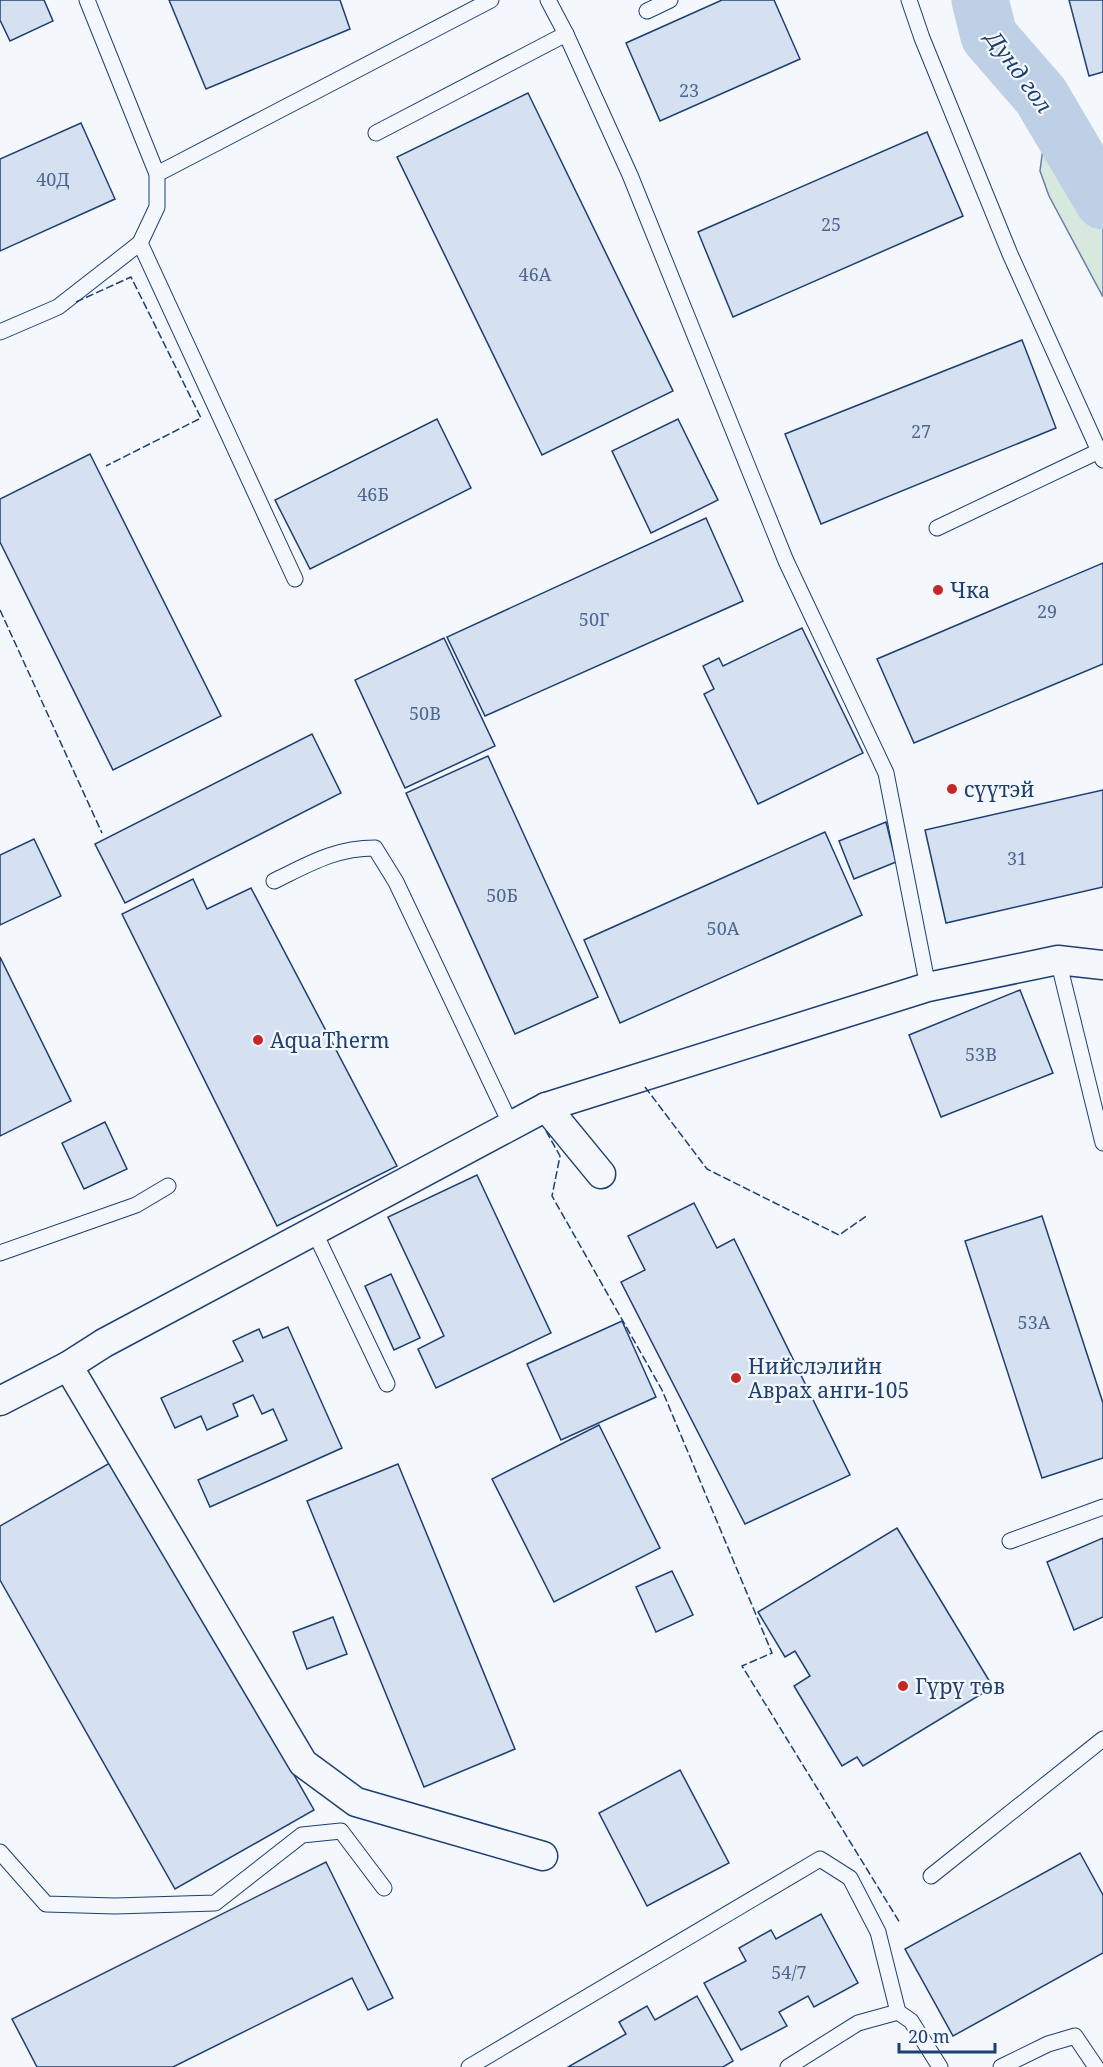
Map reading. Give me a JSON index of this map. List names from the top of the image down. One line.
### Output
{"water":["Дунд гол"],"places":["Чка","сүүтэй","AquaTherm","Нийслэлийн Аврах анги-105","Гүрү төв"],"house_numbers":["23","40Д","25","46А","27","46Б","29","50Г","50В","31","50Б","50А","53В","53А","54/7"],"scale_bar":"20 m"}
